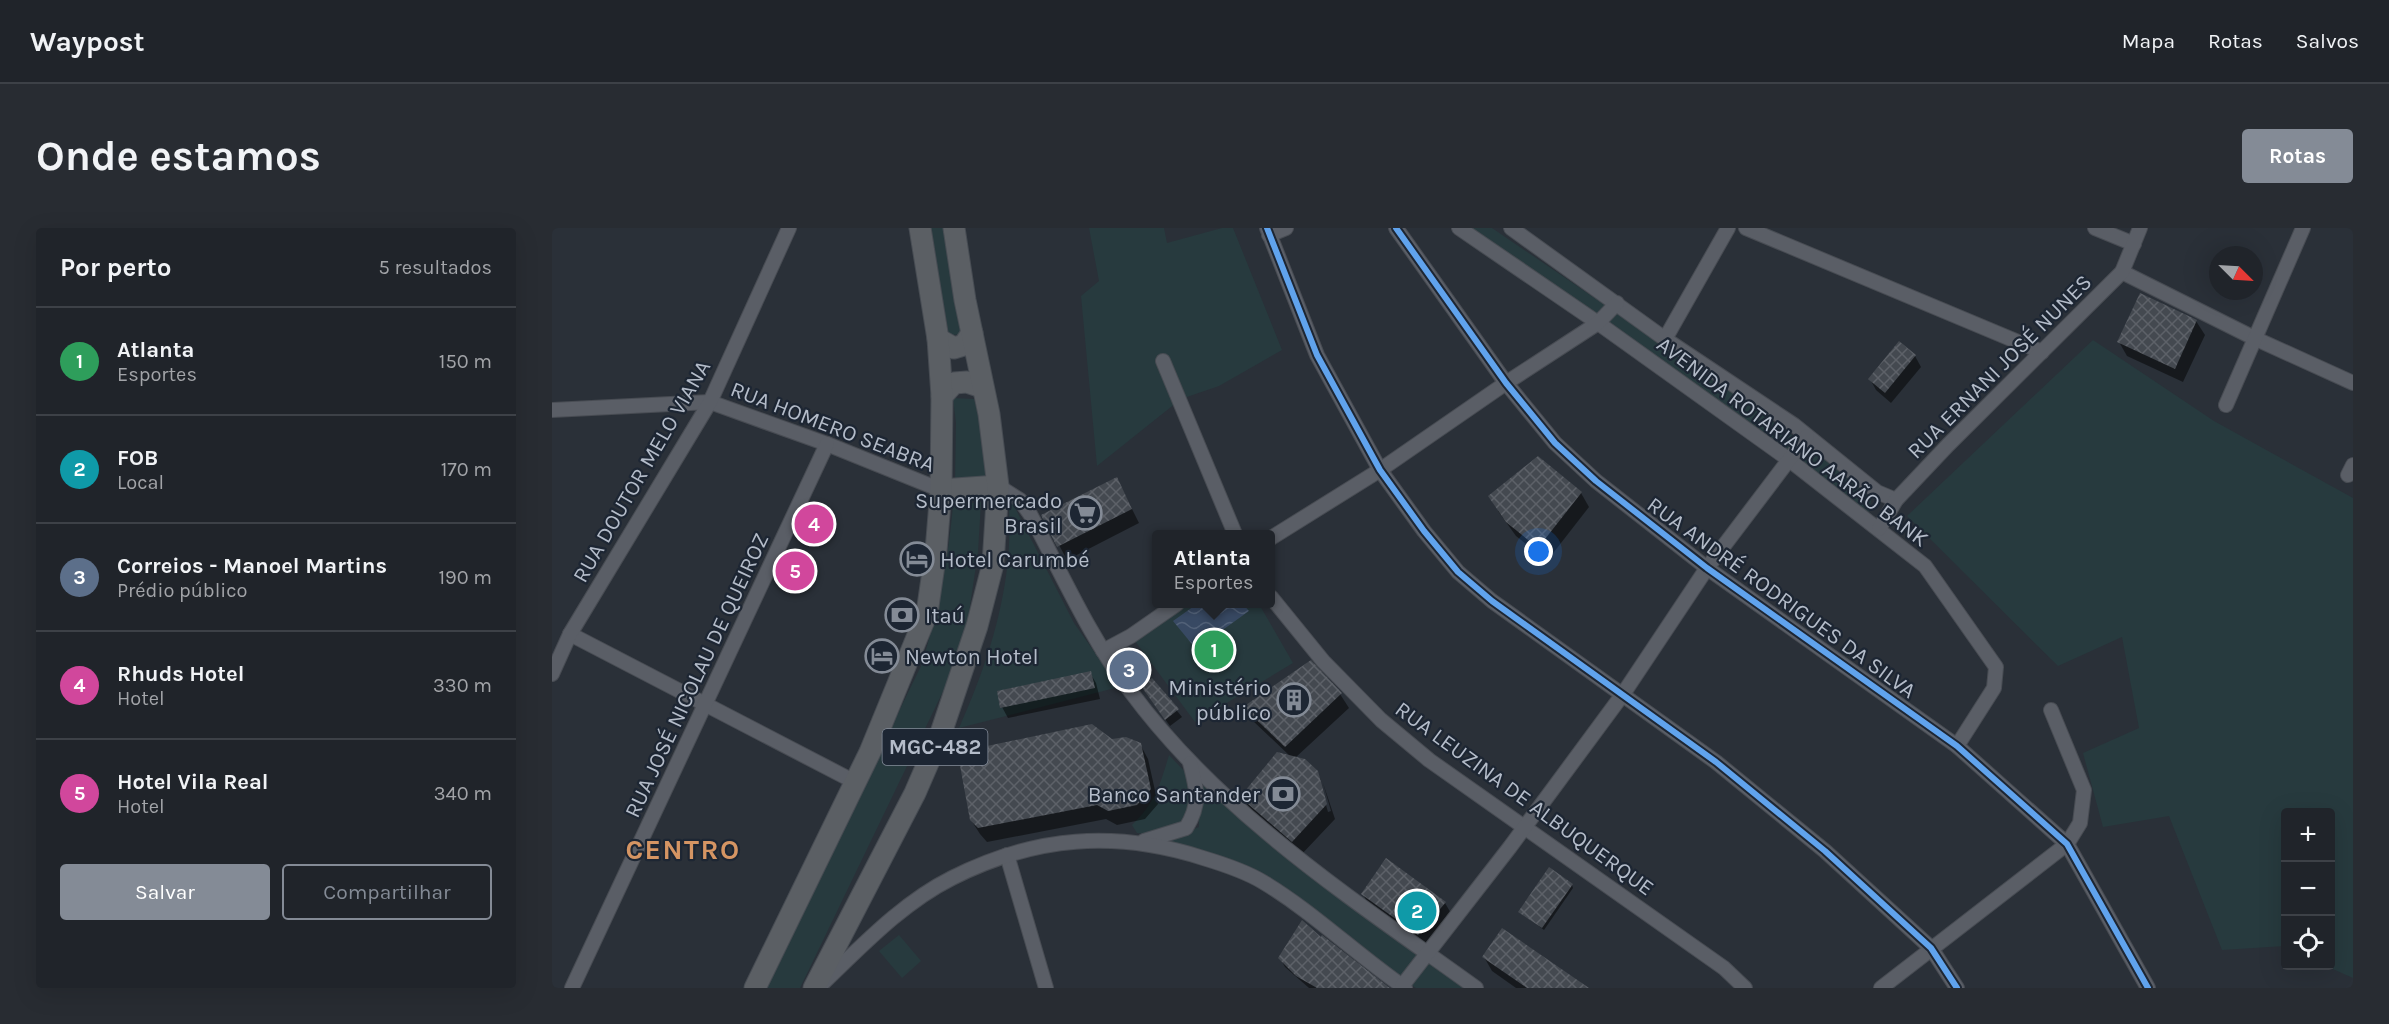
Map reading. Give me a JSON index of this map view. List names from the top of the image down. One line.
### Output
{"streets":{"highway":["MGC-482"],"street":["RUA ERNANI JOSÉ NUNES","RUA HOMERO SEABRA","AVENIDA ROTARIANO AARÃO BANK","RUA DOUTOR MELO VIANA","RUA ANDRÉ RODRIGUES DA SILVA","RUA JOSÉ NICOLAU DE QUEIROZ","RUA LEUZINA DE ALBUQUERQUE"]},"crossings":[["RUA ERNANI JOSÉ NUNES","AVENIDA ROTARIANO AARÃO BANK"],["RUA HOMERO SEABRA","RUA DOUTOR MELO VIANA"],["RUA HOMERO SEABRA","RUA JOSÉ NICOLAU DE QUEIROZ"],["RUA HOMERO SEABRA","MGC-482"],["AVENIDA ROTARIANO AARÃO BANK","RUA ANDRÉ RODRIGUES DA SILVA"]],"districts":["CENTRO"],"places":{"supermarket":["Supermercado Brasil"],"hotel":["Hotel Carumbé","Newton Hotel"],"bank":["Itaú","Banco Santander"],"building":["Ministério público"]},"north":"bottom right","page":{"header":"Waypost","nav":["Mapa","Rotas","Salvos"],"buttons":["Rotas",["Salvar","Compartilhar"]],"title":"Onde estamos","heading":["Por perto","5 resultados"],"list":[{"mark":"1","name":"Atlanta","note":"Esportes","value":"150 m"},{"mark":"2","name":"FOB","note":"Local","value":"170 m"},{"mark":"3","name":"Correios - Manoel Martins","note":"Prédio público","value":"190 m"},{"mark":"4","name":"Rhuds Hotel","note":"Hotel","value":"330 m"},{"mark":"5","name":"Hotel Vila Real","note":"Hotel","value":"340 m"}],"pins":["4","5","1","3","2"],"popup":["Atlanta","Esportes"],"map_buttons":["+","−"]}}
